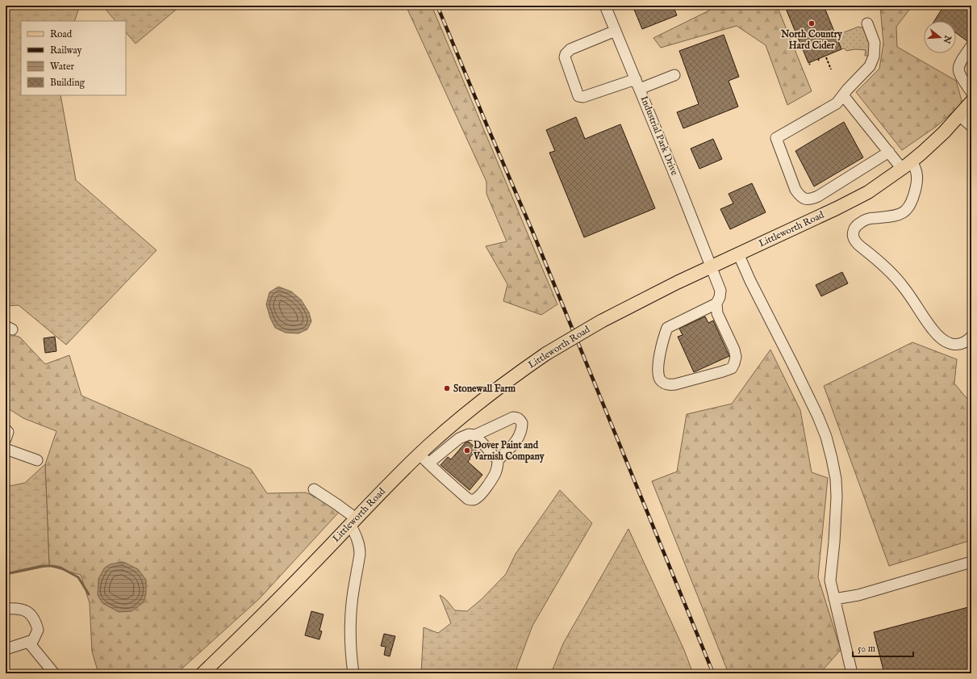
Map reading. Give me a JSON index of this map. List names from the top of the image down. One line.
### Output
{"streets":{"main road":["Littleworth Road"],"street":["Industrial Park Drive"]},"crossings":[["Industrial Park Drive","Littleworth Road"]],"places":["North Country Hard Cider","Stonewall Farm","Dover Paint and Varnish Company"],"legend":["Road","Railway","Water","Building"],"scale_bar":"50 m","north":"right"}
